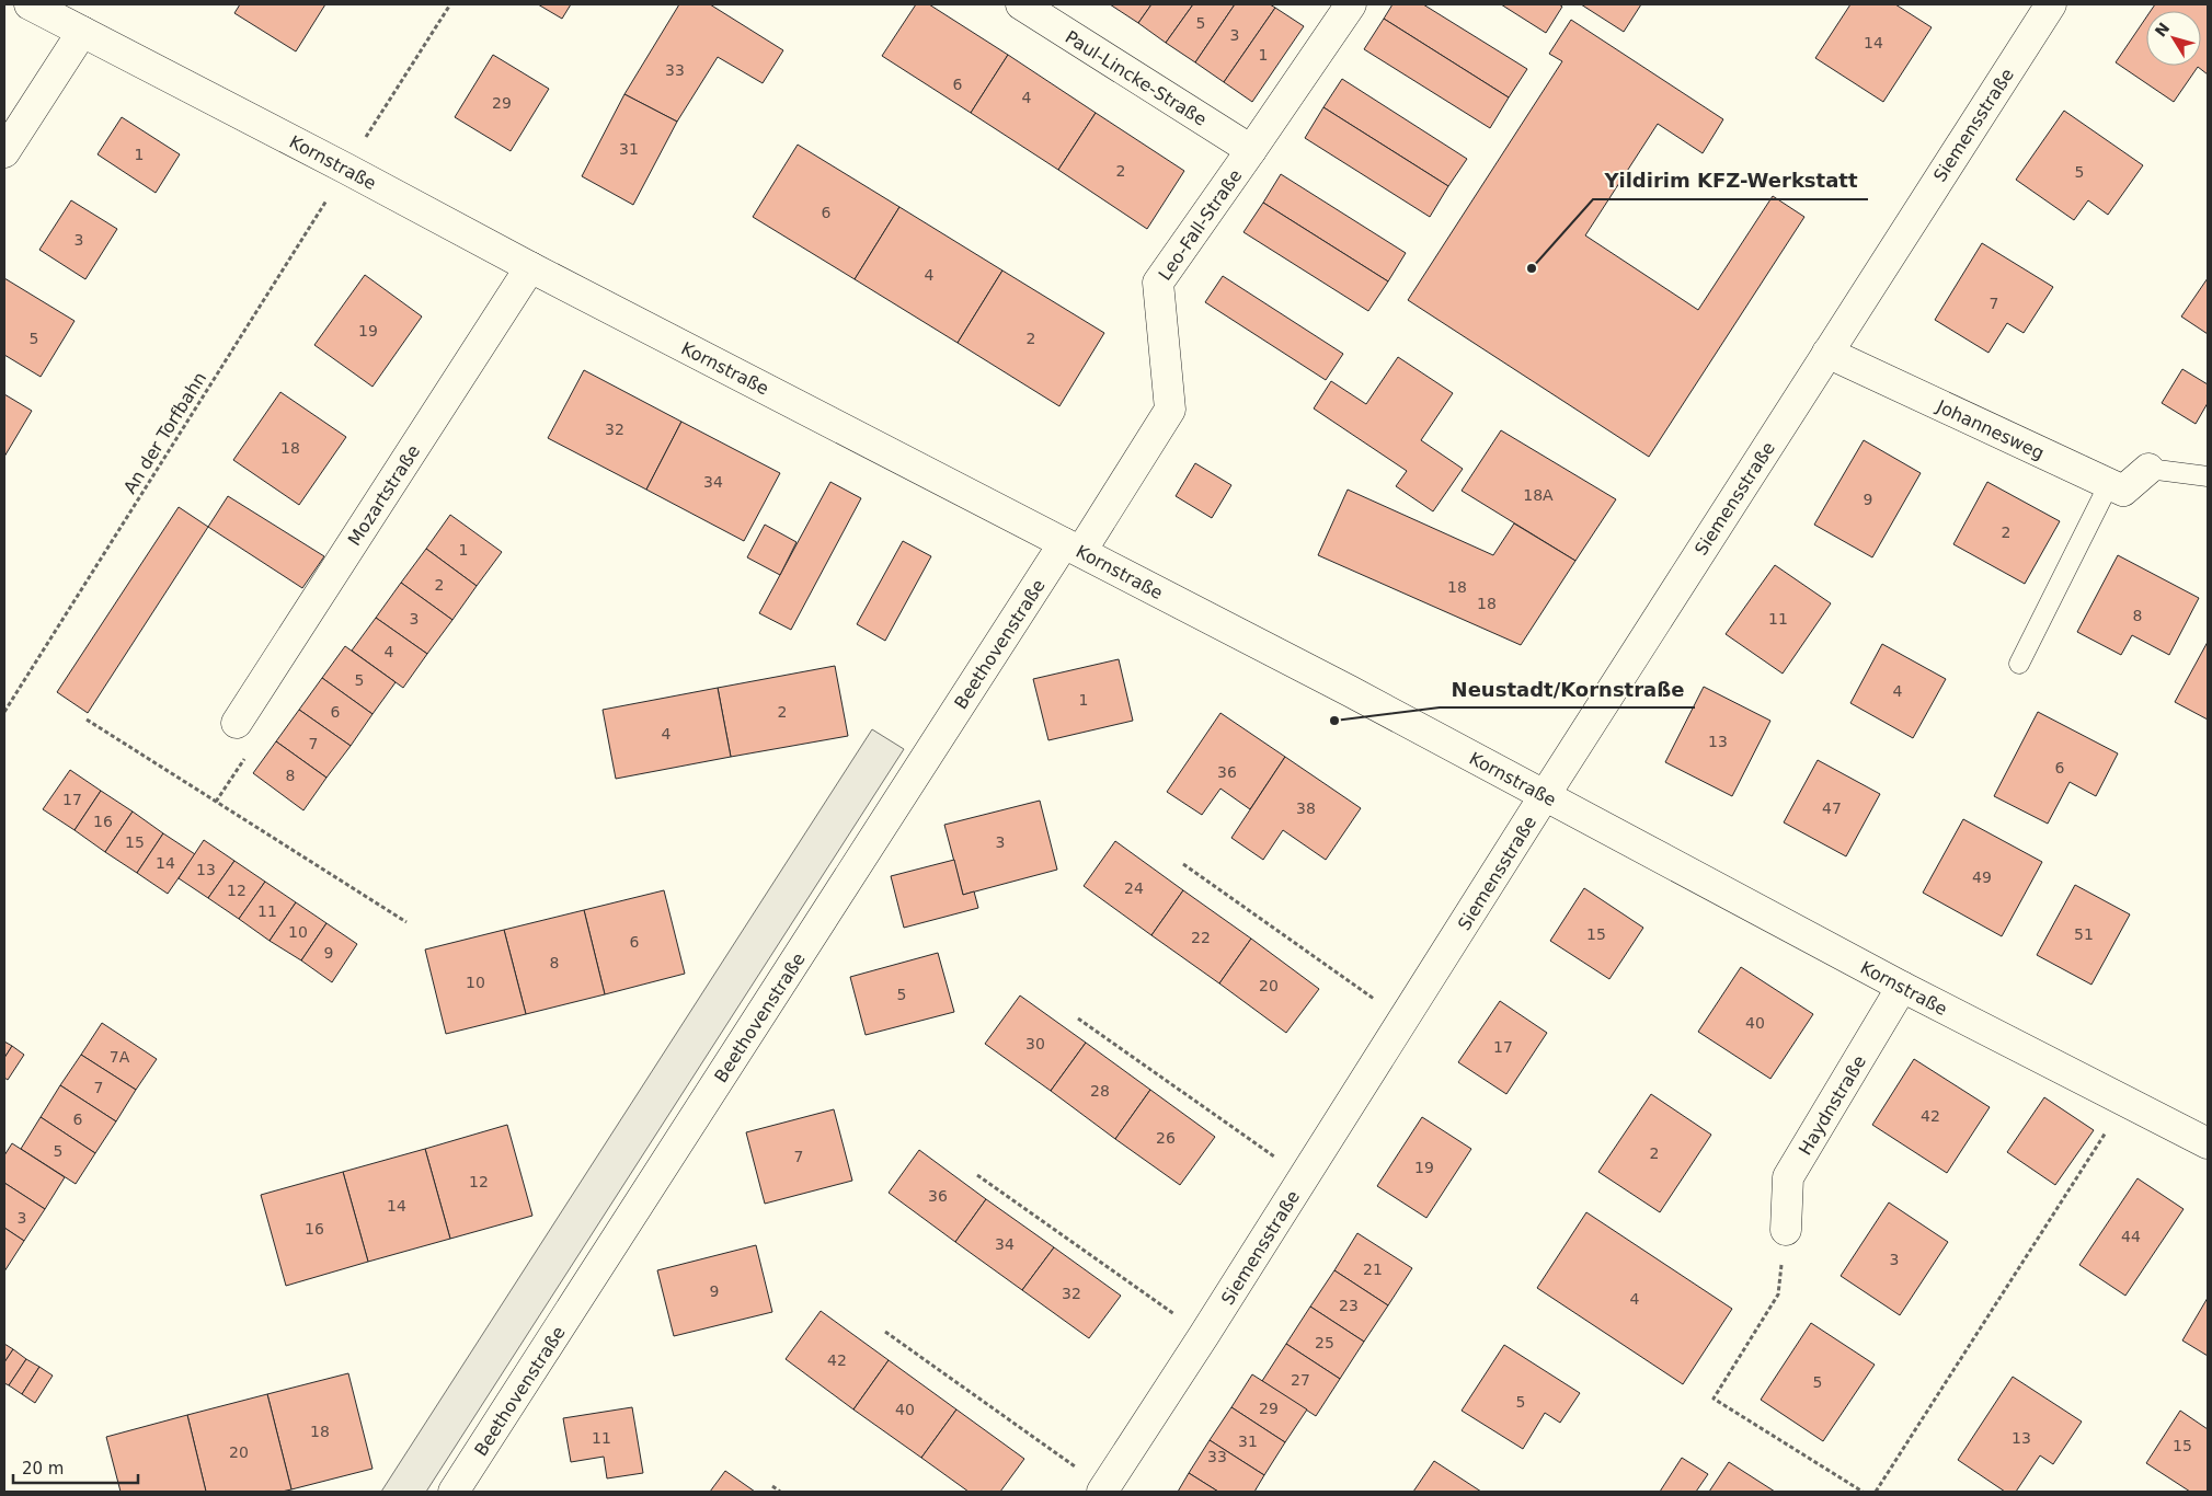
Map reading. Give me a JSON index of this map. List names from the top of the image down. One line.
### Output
{"streets":{"street":["Paul-Lincke-Straße","Siemensstraße","Kornstraße","Leo-Fall-Straße","Johannesweg","Mozartstraße","Beethovenstraße","Haydnstraße"],"path":["An der Torfbahn"]},"crossings":[["Paul-Lincke-Straße","Leo-Fall-Straße"],["Siemensstraße","Kornstraße"],["Siemensstraße","Johannesweg"],["Kornstraße","Leo-Fall-Straße"],["Kornstraße","An der Torfbahn"],["Kornstraße","Mozartstraße"],["Kornstraße","Beethovenstraße"],["Kornstraße","Haydnstraße"],["Leo-Fall-Straße","Beethovenstraße"]],"places":["Yildirim KFZ-Werkstatt","Neustadt/Kornstraße"],"house_numbers":["5","3","14","1","33","6","4","29","31","1","2","5","6","3","4","7","19","5","2","32","18","34","18A","9","2","1","2","18","18","8","3","11","4","5","4","1","6","2","4","13","7","6","36","8","17","38","47","16","15","3","14","13","49","24","12","11","10","15","51","22","6","9","8","10","20","5","40","30","17","7A","7","28","42","6","26","5","2","7","19","12","36","14","3","16","44","34","3","21","9","32","4","23","25","42","27","5","5","29","40","18","11","13","31","15","20","33"],"scale_bar":"20 m","north":"top left"}
